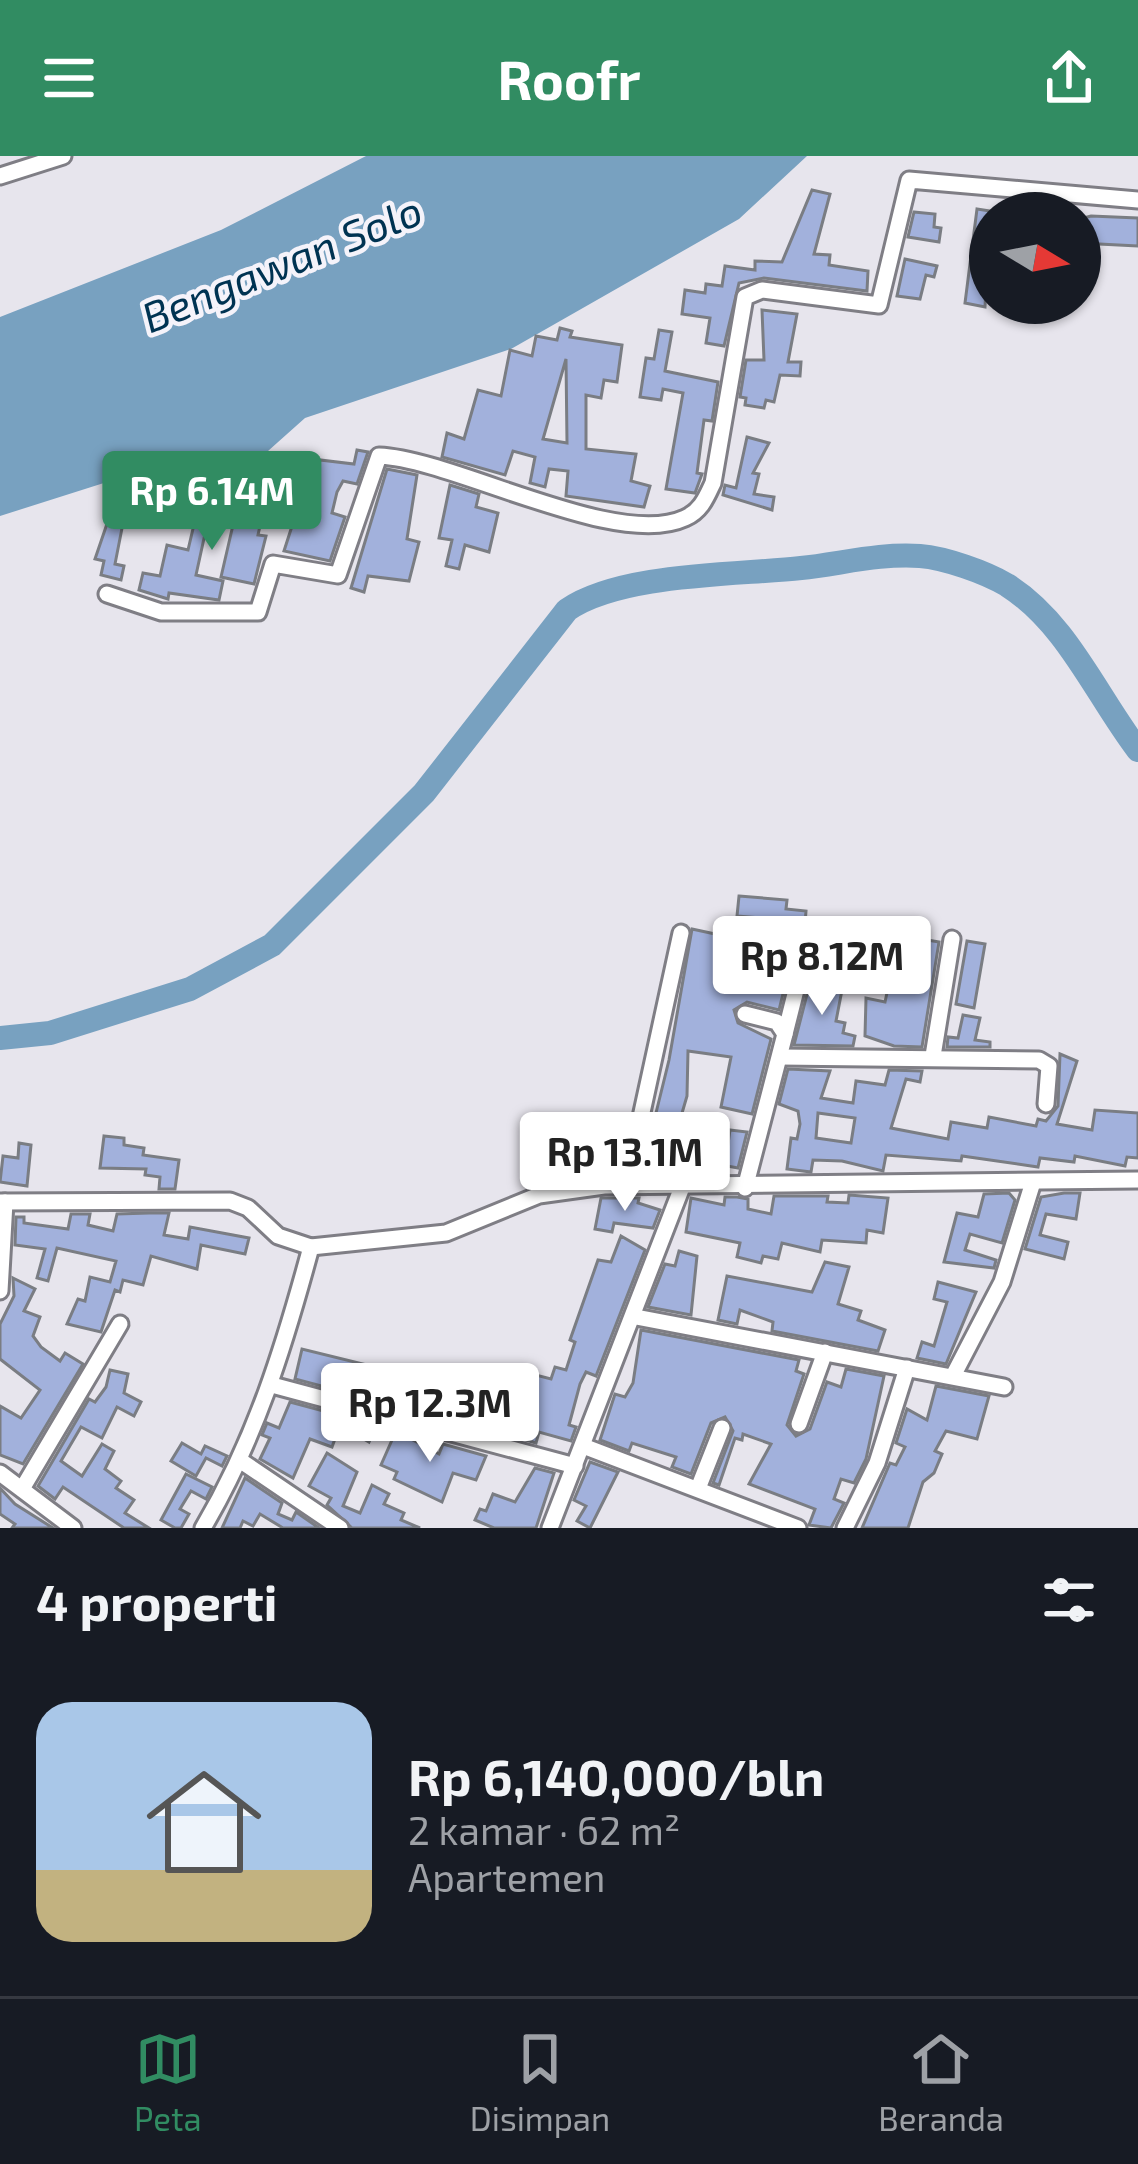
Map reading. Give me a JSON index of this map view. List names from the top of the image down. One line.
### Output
{"water":["Bengawan Solo"],"north":"right","page":{"header":"Roofr","price":["Rp 6.14M","Rp 8.12M","Rp 13.1M","Rp 12.3M"],"heading":"4 properti","list":[{"name":"Rp 6,140,000/bln","note":"2 kamar · 62 m² · Apartemen"}],"tabs":["Peta","Disimpan","Beranda"]}}
